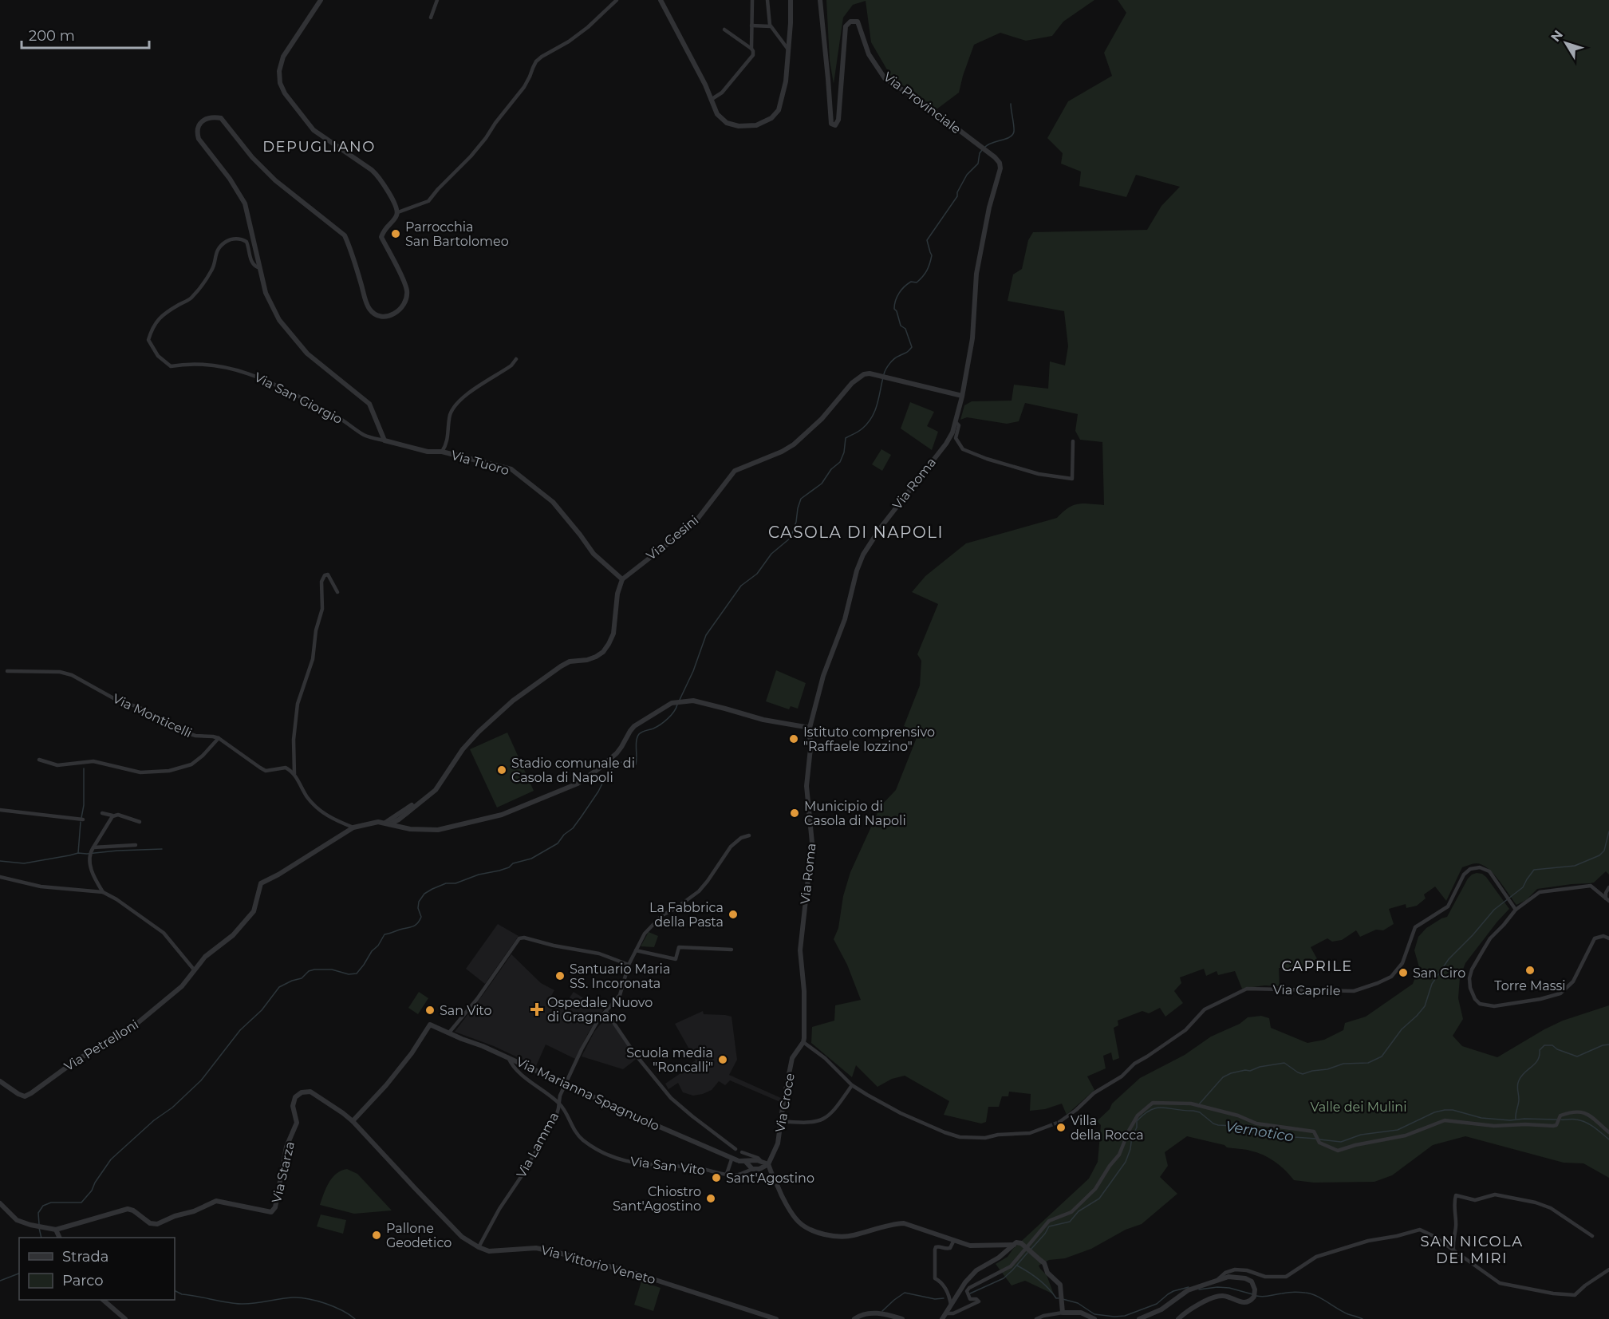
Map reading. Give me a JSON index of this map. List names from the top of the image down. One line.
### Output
{"streets":{"street":["Via Provinciale","Via San Giorgio","Via Tuoro","Via Roma","Via Gesini","Via Monticelli","Via Caprile","Via Petrelloni","Via Marianna Spagnuolo","Via Croce","Via Lamma","Via San Vito","Via Starza","Via Vittorio Veneto"]},"crossings":[["Via Provinciale","Via Roma"],["Via San Giorgio","Via Tuoro"],["Via Tuoro","Via Gesini"],["Via Roma","Via Gesini"],["Via Roma","Via Croce"],["Via Marianna Spagnuolo","Via Lamma"],["Via Marianna Spagnuolo","Via San Vito"],["Via Lamma","Via San Vito"],["Via Lamma","Via Vittorio Veneto"],["Via Starza","Via Vittorio Veneto"]],"districts":["DEPUGLIANO","CASOLA DI NAPOLI","CAPRILE","SAN NICOLA DEI MIRI"],"water":["Vernotico"],"parks":["Valle dei Mulini"],"places":{"other":["Parrocchia San Bartolomeo","Istituto comprensivo \"Raffaele Iozzino\"","Stadio comunale di Casola di Napoli","Municipio di Casola di Napoli","La Fabbrica della Pasta","Torre Massi","San Ciro","Santuario Maria SS. Incoronata","San Vito","Scuola media \"Roncalli\"","Villa della Rocca","Sant'Agostino","Chiostro Sant'Agostino","Pallone Geodetico"],"health":["Ospedale Nuovo di Gragnano"]},"legend":["Strada","Parco"],"scale_bar":"200 m","north":"top left"}
